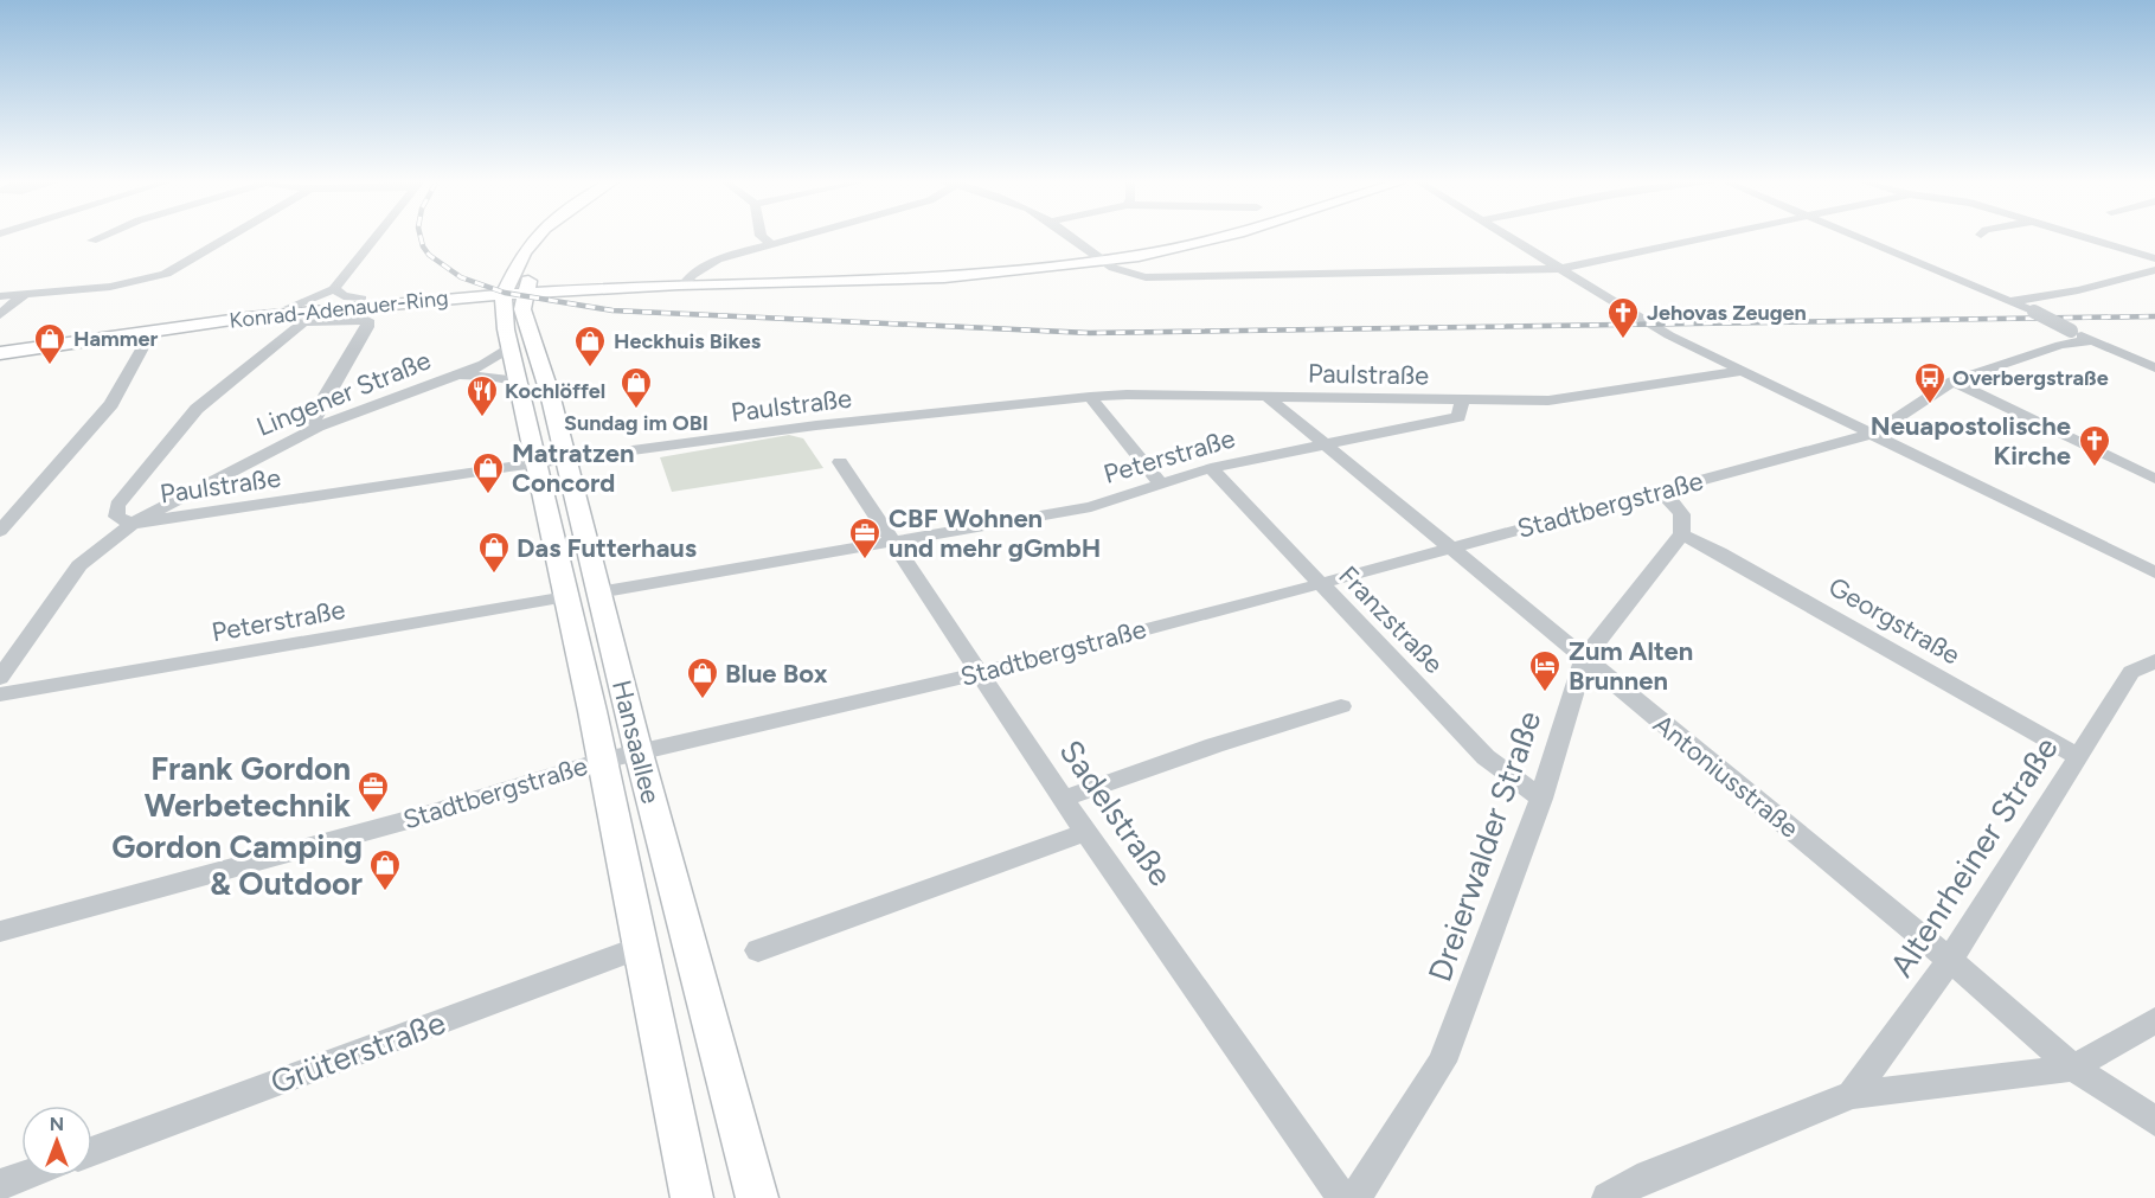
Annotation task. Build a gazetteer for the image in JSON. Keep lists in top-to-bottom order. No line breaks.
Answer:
{"streets":{"main road":["Konrad-Adenauer-Ring","Hansaallee"],"street":["Paulstraße","Lingener Straße","Peterstraße","Stadtbergstraße","Franzstraße","Georgstraße","Antoniusstraße","Sadelstraße","Dreierwalder Straße","Altenrheiner Straße","Grüterstraße"]},"crossings":[["Konrad-Adenauer-Ring","Hansaallee"],["Paulstraße","Lingener Straße"],["Paulstraße","Peterstraße"],["Paulstraße","Hansaallee"],["Paulstraße","Antoniusstraße"],["Lingener Straße","Hansaallee"],["Peterstraße","Franzstraße"],["Peterstraße","Hansaallee"],["Peterstraße","Antoniusstraße"],["Peterstraße","Sadelstraße"],["Stadtbergstraße","Franzstraße"],["Stadtbergstraße","Hansaallee"],["Stadtbergstraße","Antoniusstraße"],["Stadtbergstraße","Sadelstraße"],["Franzstraße","Dreierwalder Straße"],["Georgstraße","Dreierwalder Straße"],["Georgstraße","Altenrheiner Straße"],["Hansaallee","Grüterstraße"],["Antoniusstraße","Dreierwalder Straße"],["Antoniusstraße","Altenrheiner Straße"]],"places":{"church":["Jehovas Zeugen","Neuapostolische Kirche"],"shop":["Hammer","Heckhuis Bikes","Sundag im OBI","Matratzen Concord","Das Futterhaus","Blue Box","Gordon Camping & Outdoor"],"bus stop":["Overbergstraße"],"restaurant":["Kochlöffel"],"office":["CBF Wohnen und mehr gGmbH","Frank Gordon Werbetechnik"],"hotel":["Zum Alten Brunnen"]},"north":"top"}
